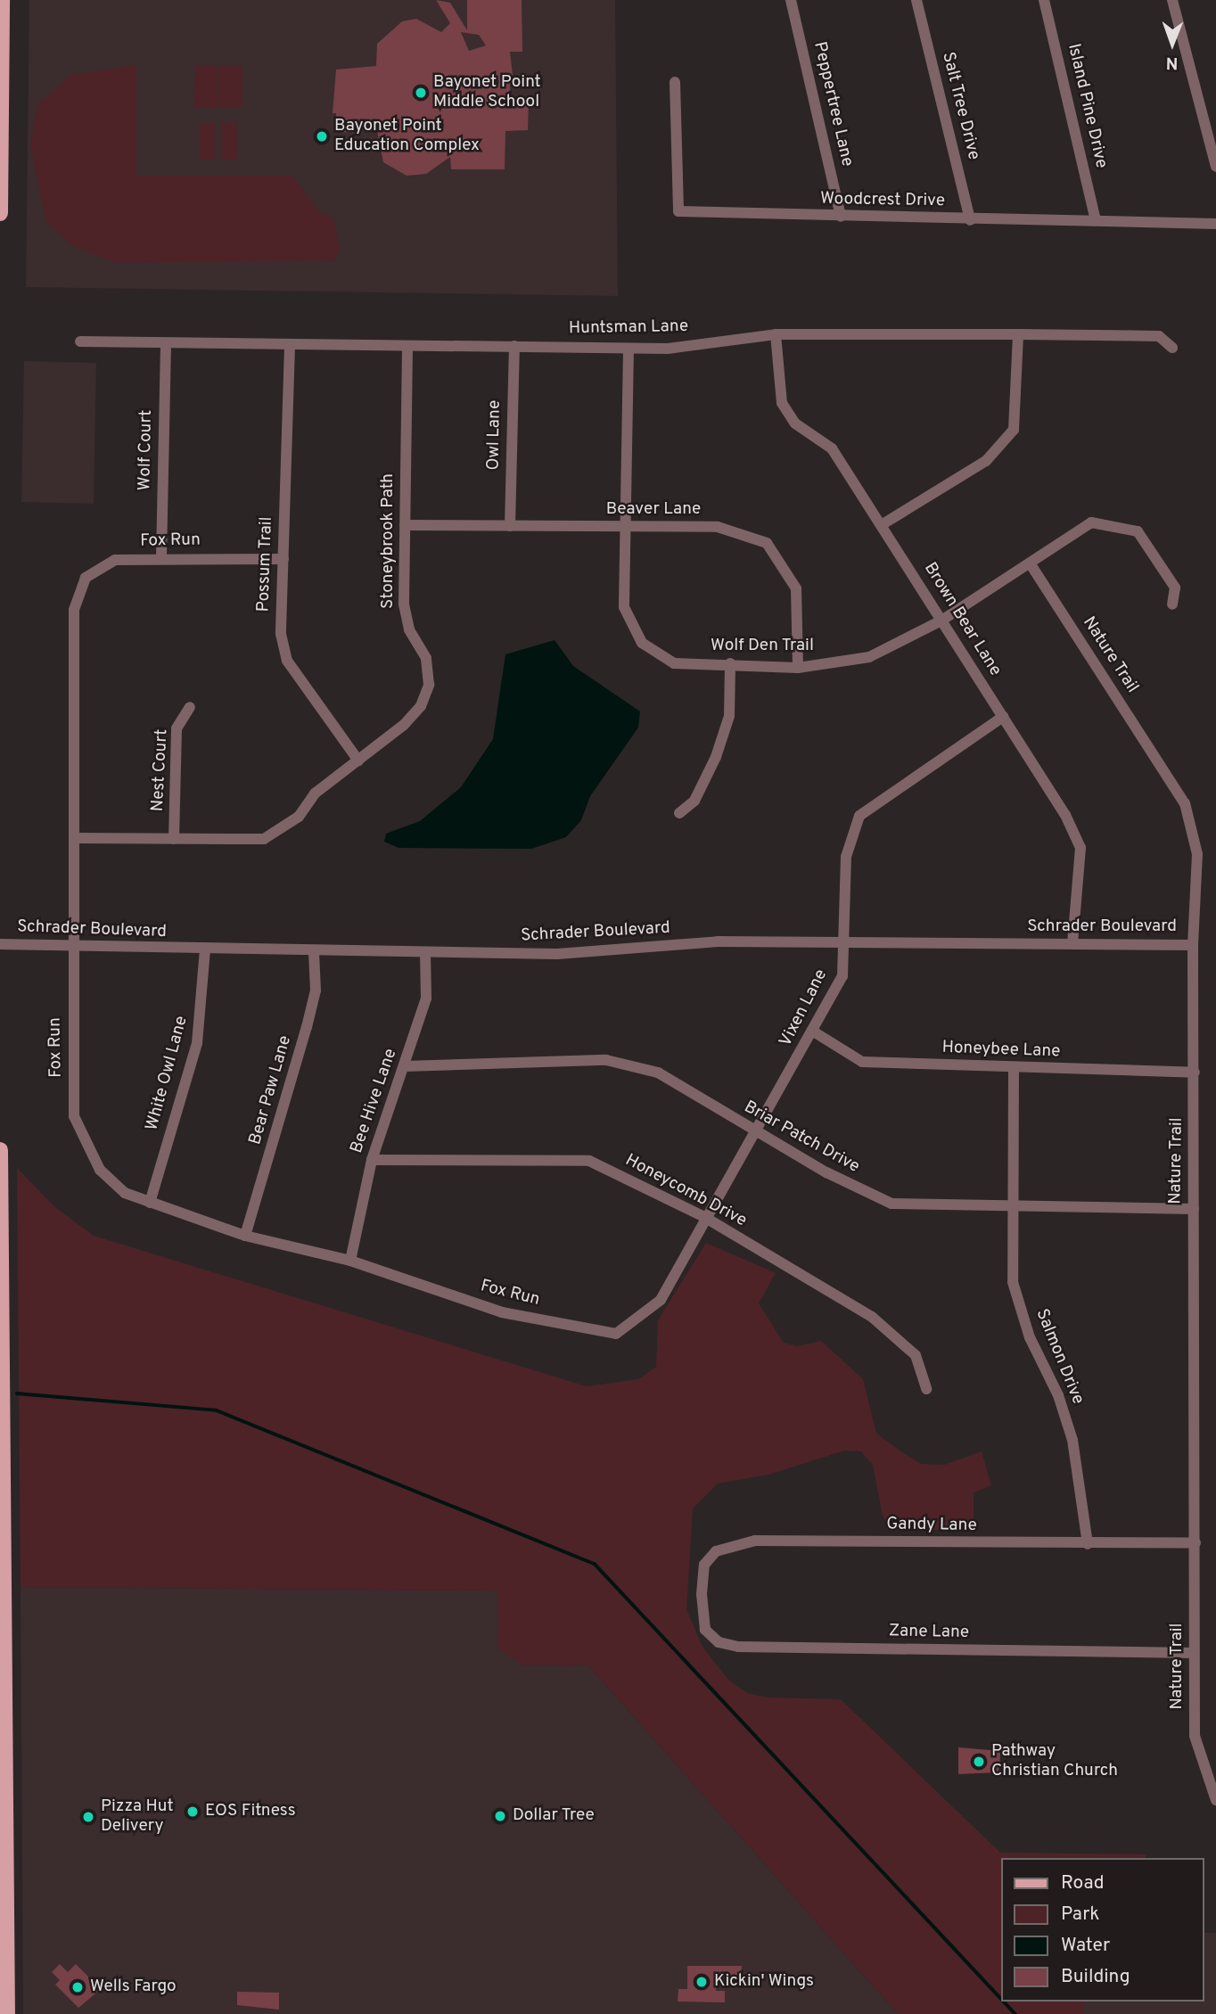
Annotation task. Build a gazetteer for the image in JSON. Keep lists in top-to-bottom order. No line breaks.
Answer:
{"streets":{"street":["Peppertree Lane","Salt Tree Drive","Island Pine Drive","Woodcrest Drive","Huntsman Lane","Owl Lane","Wolf Court","Beaver Lane","Fox Run","Stoneybrook Path","Possum Trail","Brown Bear Lane","Wolf Den Trail","Nature Trail","Nest Court","Schrader Boulevard","Vixen Lane","Honeybee Lane","White Owl Lane","Bear Paw Lane","Bee Hive Lane","Briar Patch Drive","Honeycomb Drive","Salmon Drive","Gandy Lane","Zane Lane"]},"crossings":[["Peppertree Lane","Woodcrest Drive"],["Salt Tree Drive","Woodcrest Drive"],["Island Pine Drive","Woodcrest Drive"],["Huntsman Lane","Owl Lane"],["Huntsman Lane","Wolf Court"],["Huntsman Lane","Stoneybrook Path"],["Huntsman Lane","Possum Trail"],["Huntsman Lane","Brown Bear Lane"],["Huntsman Lane","Wolf Den Trail"],["Owl Lane","Beaver Lane"],["Wolf Court","Fox Run"],["Beaver Lane","Stoneybrook Path"],["Beaver Lane","Wolf Den Trail"],["Fox Run","Stoneybrook Path"],["Fox Run","Possum Trail"],["Fox Run","Schrader Boulevard"],["Fox Run","Vixen Lane"],["Fox Run","White Owl Lane"],["Fox Run","Bear Paw Lane"],["Fox Run","Bee Hive Lane"],["Stoneybrook Path","Possum Trail"],["Stoneybrook Path","Nest Court"],["Brown Bear Lane","Wolf Den Trail"],["Brown Bear Lane","Schrader Boulevard"],["Brown Bear Lane","Vixen Lane"],["Wolf Den Trail","Nature Trail"],["Nature Trail","Schrader Boulevard"],["Nature Trail","Honeybee Lane"],["Nature Trail","Briar Patch Drive"],["Nature Trail","Gandy Lane"],["Nature Trail","Zane Lane"],["Schrader Boulevard","Vixen Lane"],["Schrader Boulevard","White Owl Lane"],["Schrader Boulevard","Bear Paw Lane"],["Schrader Boulevard","Bee Hive Lane"],["Vixen Lane","Honeybee Lane"],["Vixen Lane","Briar Patch Drive"],["Vixen Lane","Honeycomb Drive"],["Honeybee Lane","Salmon Drive"],["Bee Hive Lane","Briar Patch Drive"],["Bee Hive Lane","Honeycomb Drive"],["Briar Patch Drive","Salmon Drive"],["Salmon Drive","Gandy Lane"],["Gandy Lane","Zane Lane"]],"places":["Bayonet Point Middle School","Bayonet Point Education Complex","Pathway Christian Church","EOS Fitness","Dollar Tree","Pizza Hut Delivery","Kickin' Wings","Wells Fargo"],"legend":["Road","Park","Water","Building"],"north":"bottom"}
